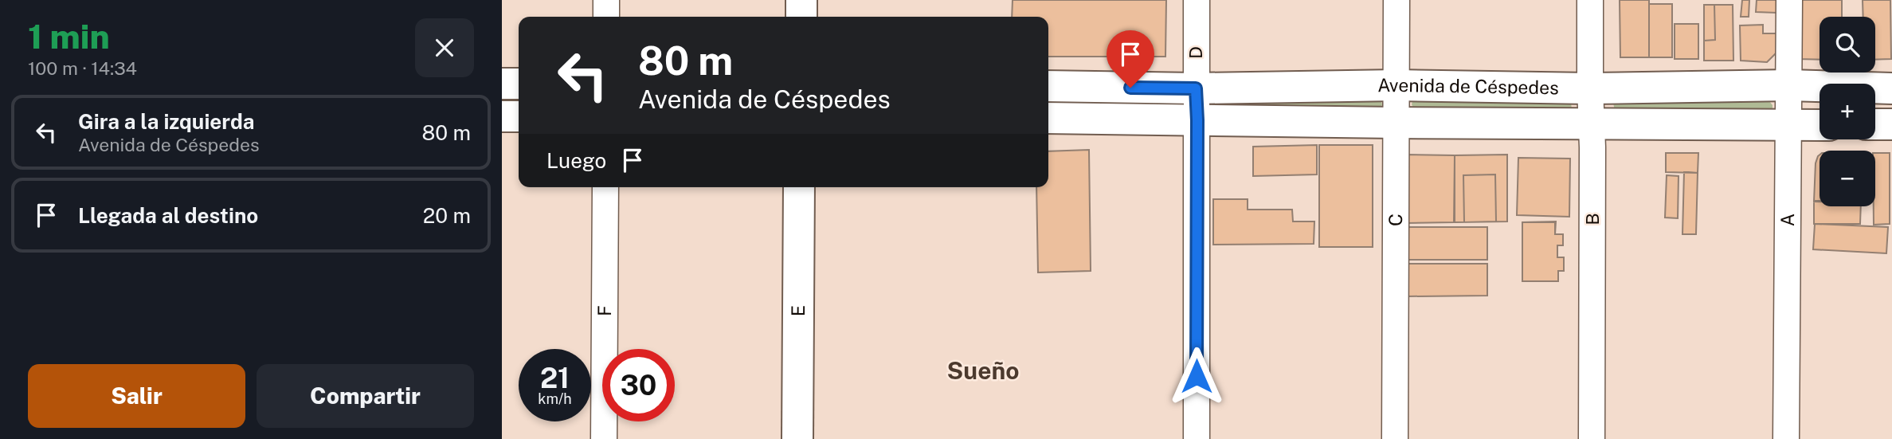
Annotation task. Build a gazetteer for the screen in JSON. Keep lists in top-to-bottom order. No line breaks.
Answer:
{"streets":{"main road":["Avenida de Céspedes","E"],"street":["D","B","A","C","F"]},"crossings":[["D","Avenida de Céspedes"],["Avenida de Céspedes","B"],["Avenida de Céspedes","A"],["Avenida de Céspedes","C"]],"districts":["Sueño"],"page":{"heading":["1 min","100 m · 14:34"],"map_buttons":["+","−"],"turn":["80 m","Avenida de Céspedes"],"list":[{"name":"Gira a la izquierda","note":"Avenida de Céspedes","value":"80 m"},{"name":"Llegada al destino","value":"20 m"}],"then":"Luego","speed":"21 km/h","limit":"30","buttons":["Salir","Compartir"]}}
